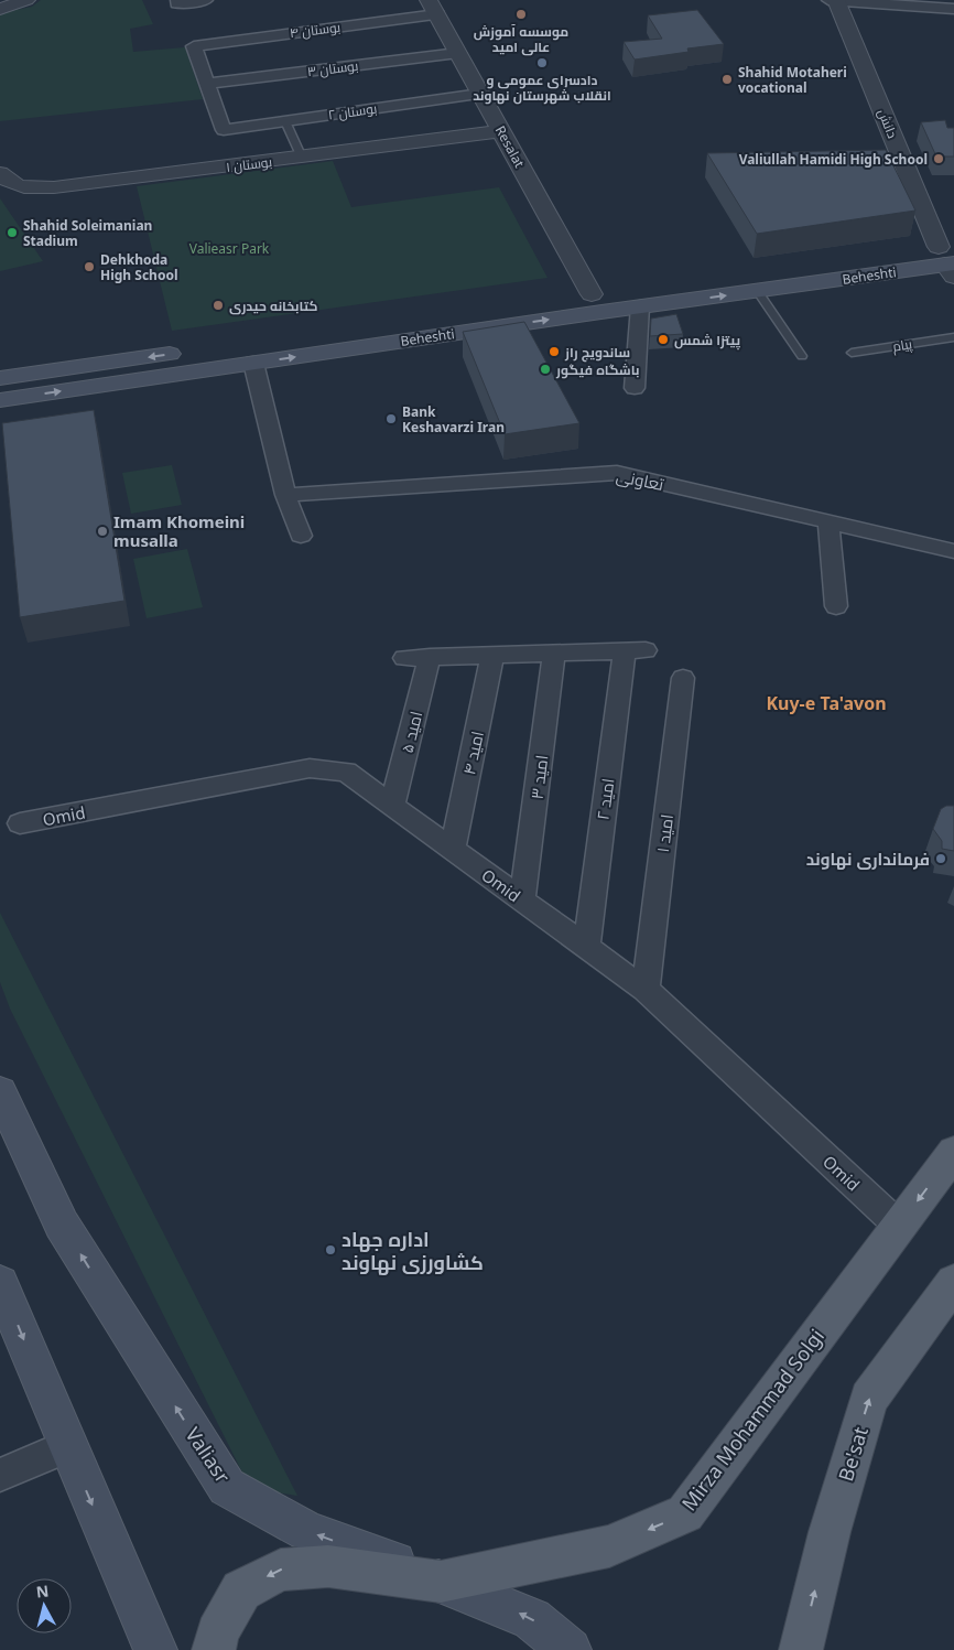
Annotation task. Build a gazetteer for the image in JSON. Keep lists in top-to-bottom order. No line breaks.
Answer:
{"streets":{"main road":["Beheshti","Mirza Mohammad Solgi","Be'sat","Valiasr"],"street":["بوستان ۴","بوستان ۳","بوستان ۲","دانش","Resalat","بوستان ۱","تعاونی","امید ۵","امید ۴","امید ۳","امید ۲","Omid","امید ۱"],"lane":["پیام"]},"crossings":[["بوستان ۴","بوستان ۳"],["بوستان ۴","بوستان ۲"],["بوستان ۴","Resalat"],["بوستان ۳","بوستان ۲"],["بوستان ۳","Resalat"],["بوستان ۲","Resalat"],["دانش","Beheshti"],["Resalat","بوستان ۱"],["Resalat","Beheshti"],["امید ۵","Omid"],["امید ۴","Omid"],["امید ۳","امید ۲"],["امید ۳","Omid"],["امید ۲","Omid"],["Omid","امید ۱"],["Omid","Mirza Mohammad Solgi"],["Mirza Mohammad Solgi","Valiasr"]],"one_way":["Mirza Mohammad Solgi","Be'sat"],"districts":["Kuy-e Ta'avon"],"parks":["Valieasr Park"],"places":["موسسه آموزش عالی امید","دادسرای عمومی و انقلاب شهرستان نهاوند","Shahid Motaheri vocational","Valiullah Hamidi High School","Shahid Soleimanian Stadium","Dehkhoda High School","کتابخانه حیدری","پیتزا شمس","ساندویج راز","باشگاه فیگور","Bank Keshavarzi Iran","Imam Khomeini musalla","فرمانداری نهاوند","اداره جهاد کشاورزی نهاوند"],"north":"top"}
